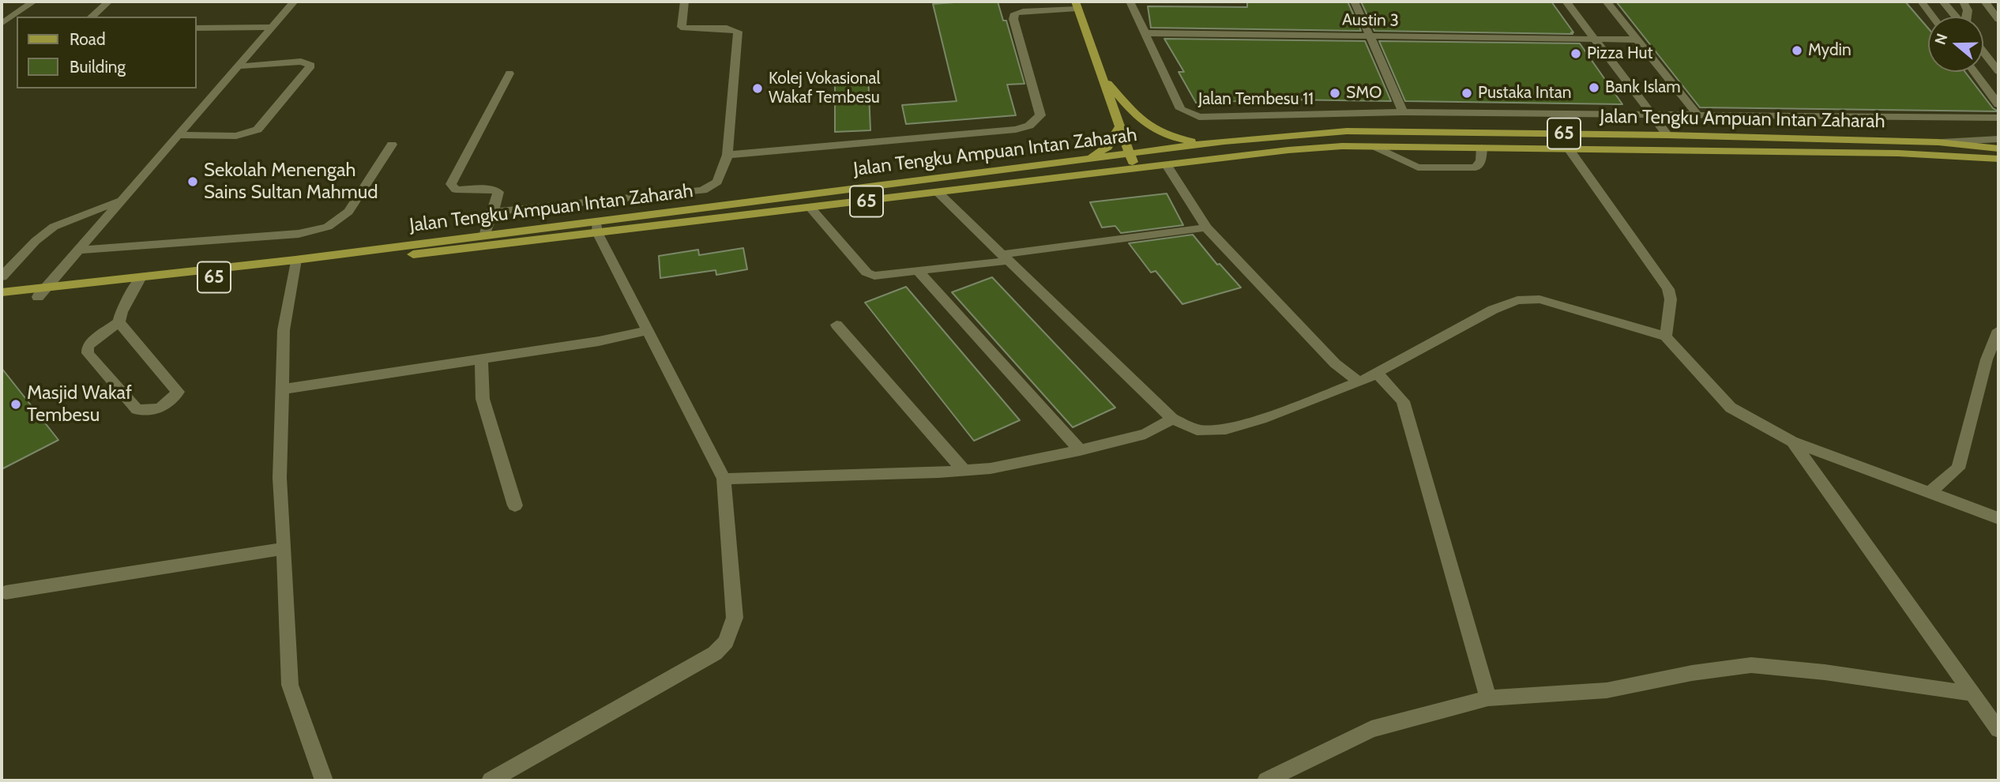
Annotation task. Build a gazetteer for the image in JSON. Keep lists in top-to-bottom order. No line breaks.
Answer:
{"streets":{"main road":["Jalan Tengku Ampuan Intan Zaharah","65"],"street":["Austin 3","Jalan Tembesu 11"]},"crossings":[["Austin 3","Jalan Tembesu 11"]],"places":["Mydin","Pizza Hut","Bank Islam","Kolej Vokasional Wakaf Tembesu","SMO","Pustaka Intan","Sekolah Menengah Sains Sultan Mahmud","Masjid Wakaf Tembesu"],"legend":["Road","Building"],"north":"left"}
